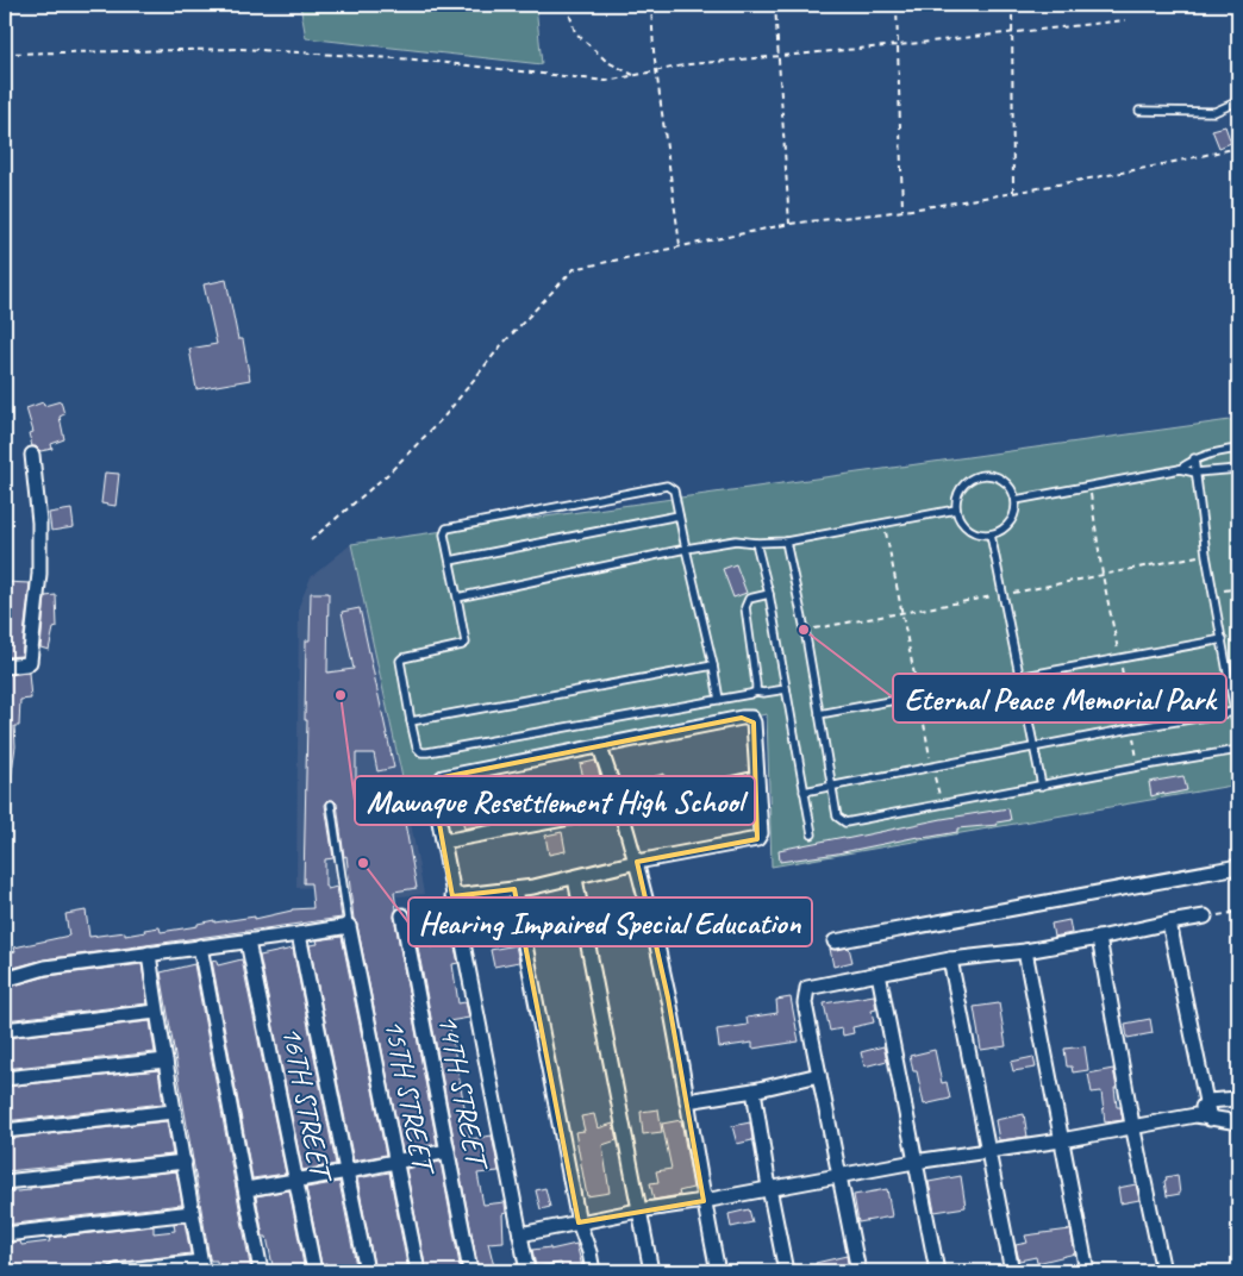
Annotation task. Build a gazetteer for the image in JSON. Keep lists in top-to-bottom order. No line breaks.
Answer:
{"streets":{"street":["14TH STREET","15TH STREET","16TH STREET"]},"places":["Eternal Peace Memorial Park","Mawaque Resettlement High School","Hearing Impaired Special Education"]}
